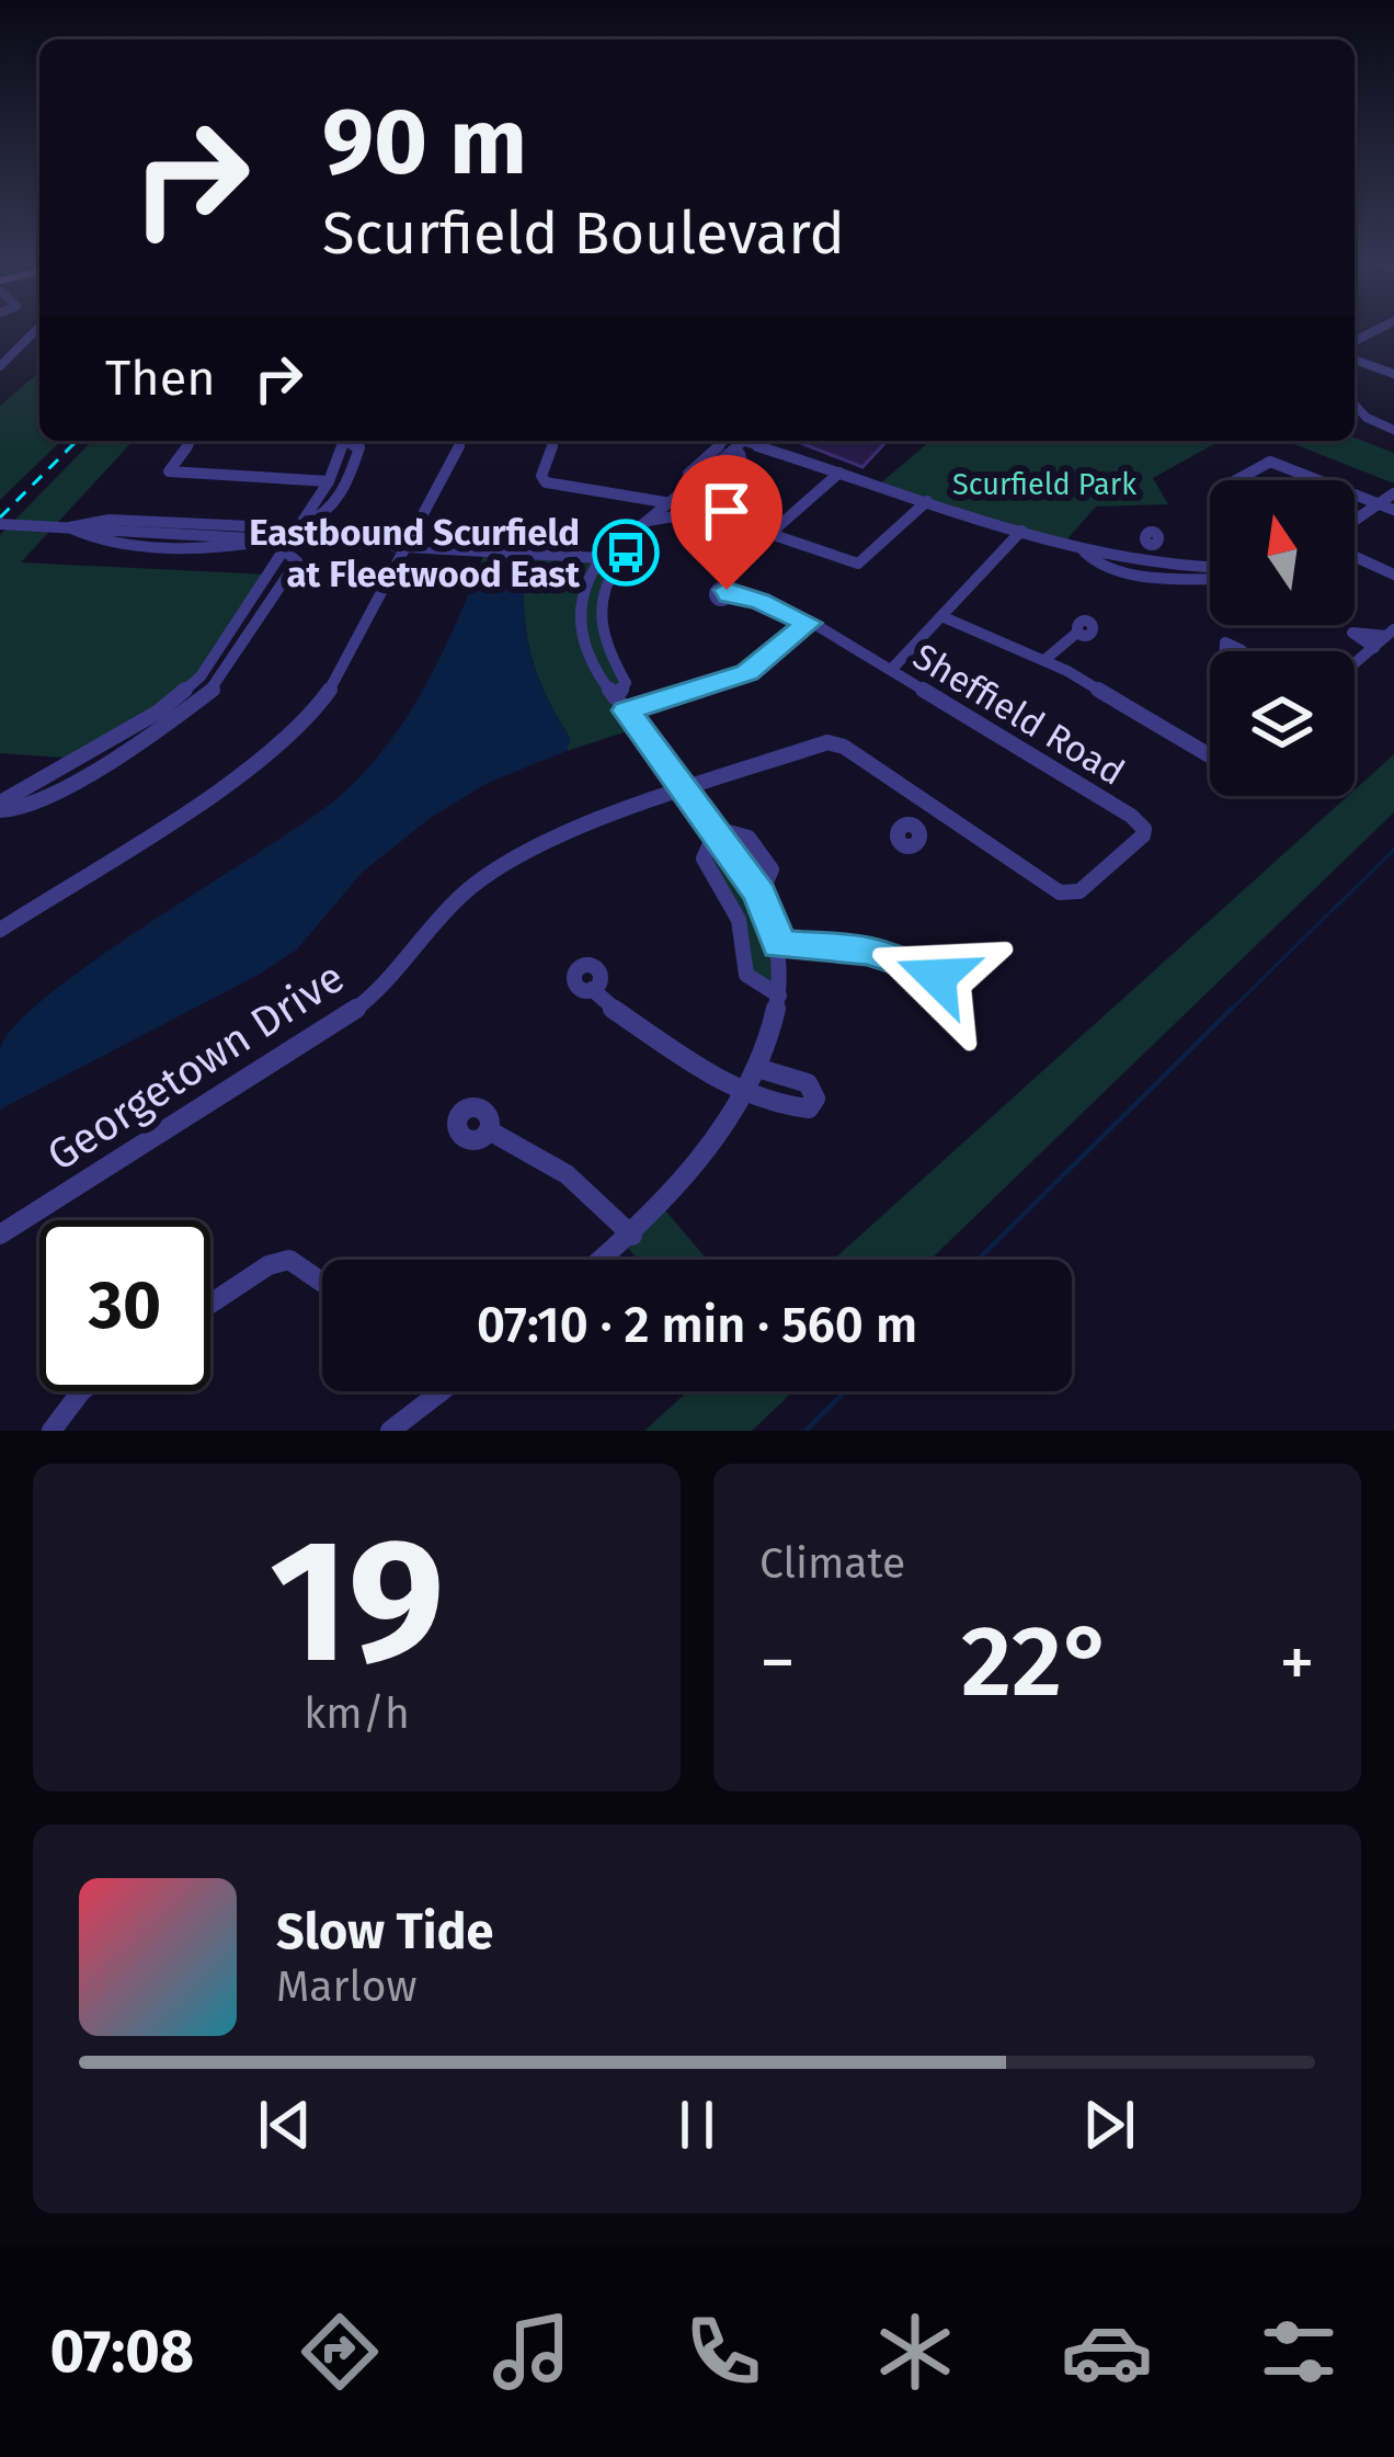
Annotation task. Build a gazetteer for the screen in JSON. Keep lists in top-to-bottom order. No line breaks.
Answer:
{"streets":{"street":["Sheffield Road","Georgetown Drive"]},"crossings":[["Sheffield Road","Georgetown Drive"]],"parks":["Scurfield Park"],"places":{"bus stop":["Eastbound Scurfield at Fleetwood East"]},"north":"top","page":{"turn":["90 m","Scurfield Boulevard"],"then":"Then","limit":"30","trip":"07:10 · 2 min · 560 m","tile":[["19","km/h"],"Climate"],"heat":["−","22°","+"],"song":["Slow Tide","Marlow"],"tabs":"07:08"}}
